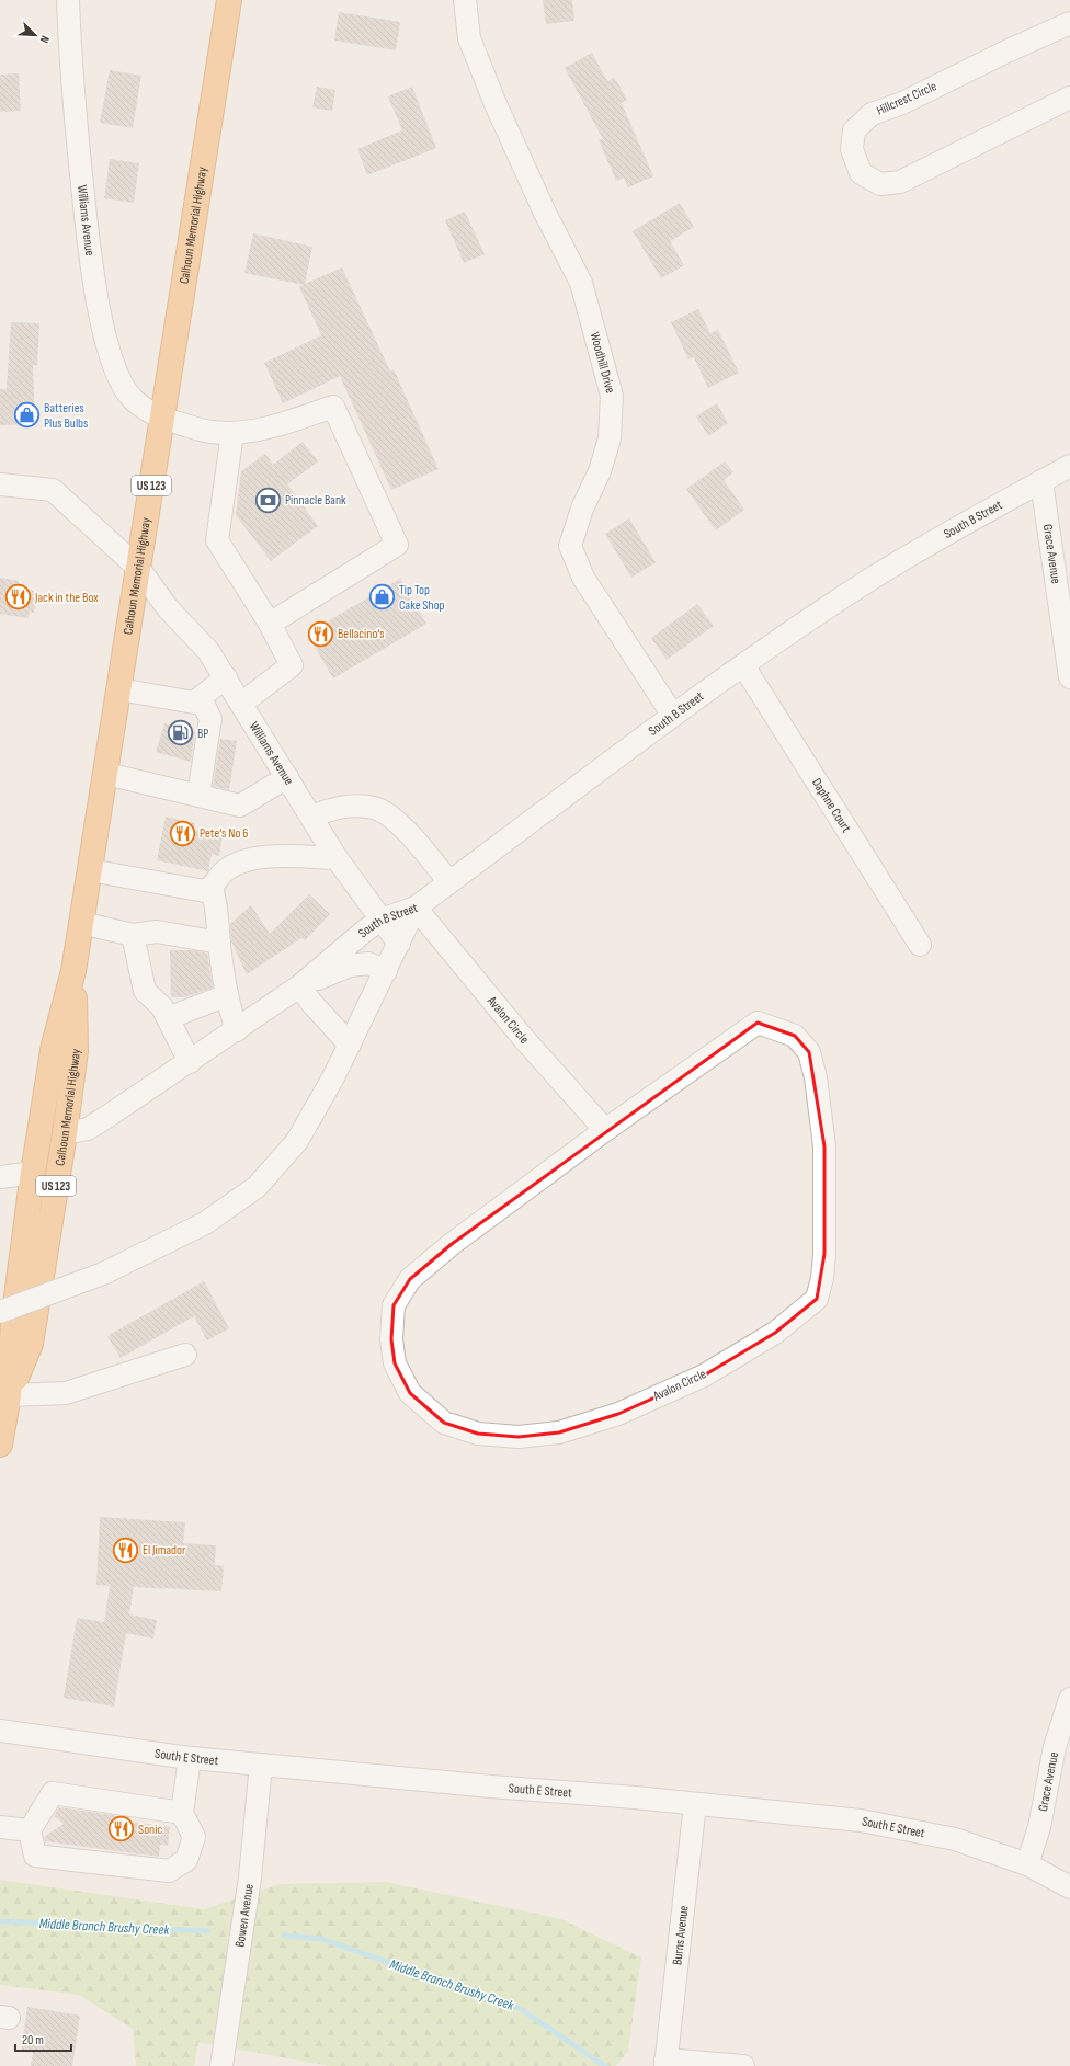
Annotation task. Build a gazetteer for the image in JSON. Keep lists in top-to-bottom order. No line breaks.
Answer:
{"streets":{"highway":["Calhoun Memorial Highway","US 123"],"street":["Hillcrest Circle","Williams Avenue","Woodhill Drive","South B Street","Grace Avenue","Daphne Court","Avalon Circle","South E Street","Bowen Avenue","Burns Avenue"]},"crossings":[["Williams Avenue","Calhoun Memorial Highway"],["Williams Avenue","South B Street"],["Calhoun Memorial Highway","South B Street"],["Woodhill Drive","South B Street"],["South B Street","Grace Avenue"],["South B Street","Daphne Court"],["South B Street","Avalon Circle"],["Grace Avenue","South E Street"],["South E Street","Bowen Avenue"],["South E Street","Burns Avenue"]],"water":["Middle Branch Brushy Creek"],"places":{"shop":["Batteries Plus Bulbs","Tip Top Cake Shop"],"bank":["Pinnacle Bank"],"restaurant":["Jack in the Box","Bellacino's","Pete's No 6","El Jimador","Sonic"],"fuel station":["BP"]},"scale_bar":"20 m","north":"bottom right"}
